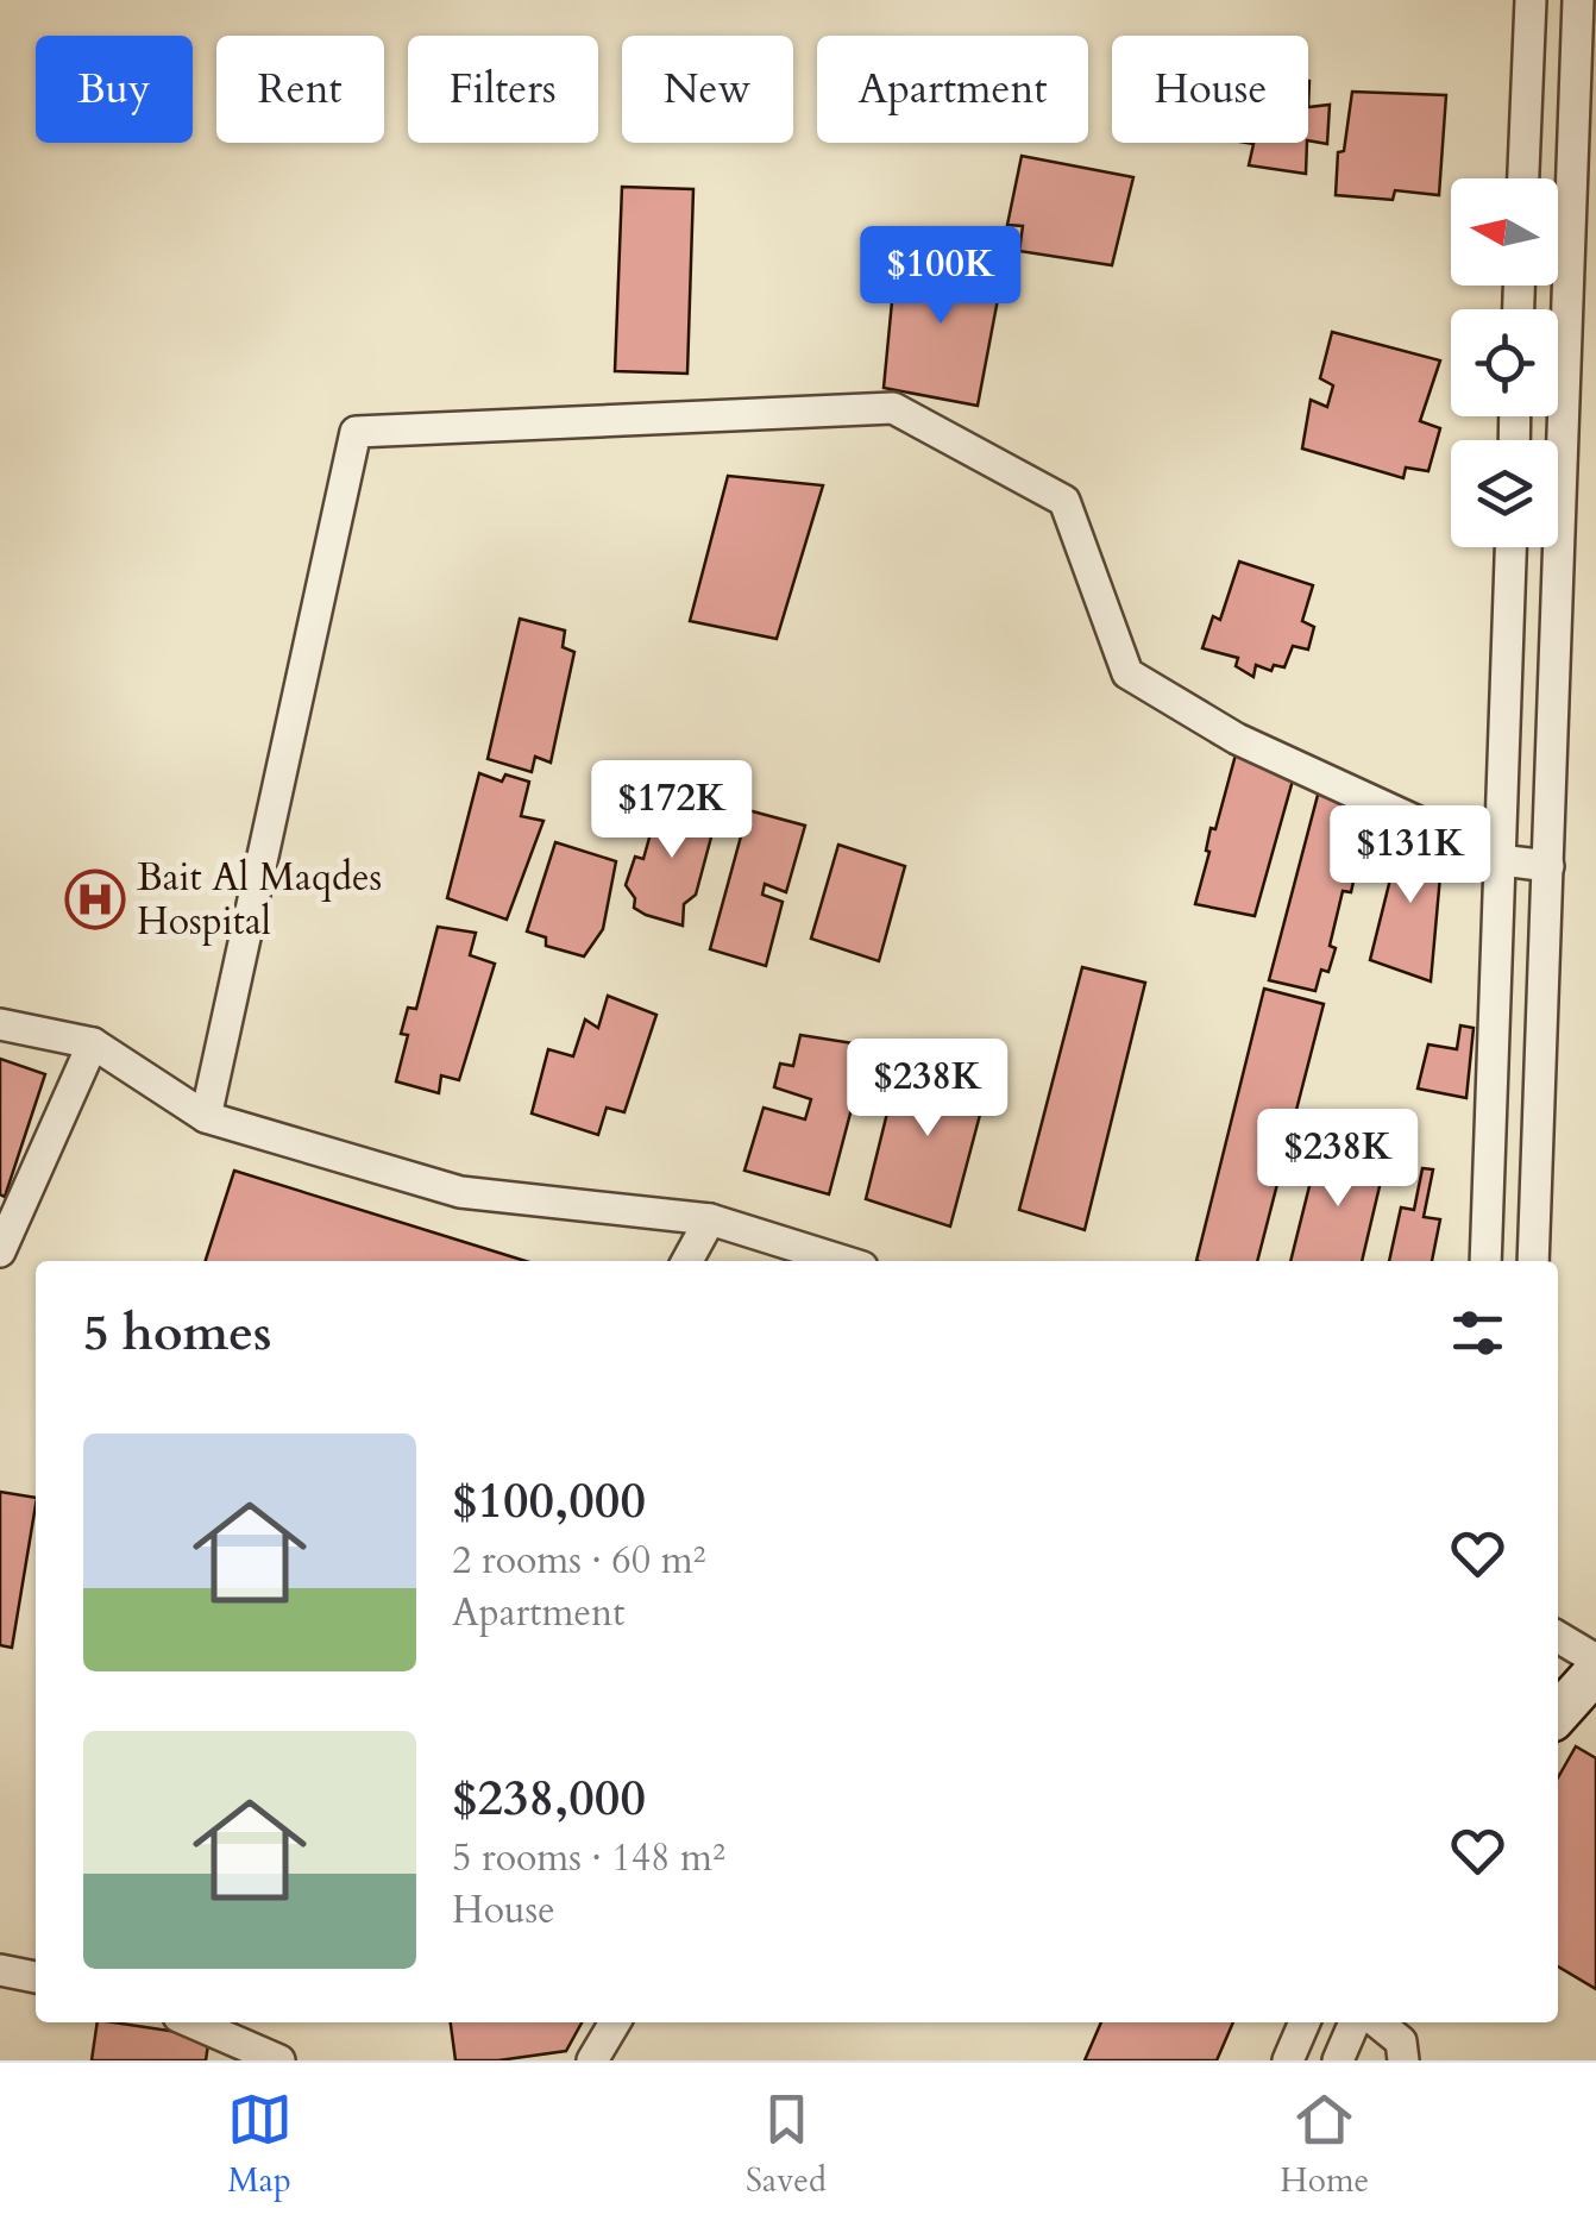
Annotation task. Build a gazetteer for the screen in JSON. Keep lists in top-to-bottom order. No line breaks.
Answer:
{"places":{"hospital":["Bait Al Maqdes Hospital"]},"north":"left","page":{"chip":["Buy","Rent","Filters","New","Apartment","House"],"price":["$100K","$172K","$131K","$238K","$238K"],"heading":"5 homes","list":[{"name":"$100,000","note":"2 rooms · 60 m² · Apartment"},{"name":"$238,000","note":"5 rooms · 148 m² · House"}],"tabs":["Map","Saved","Home"]}}
